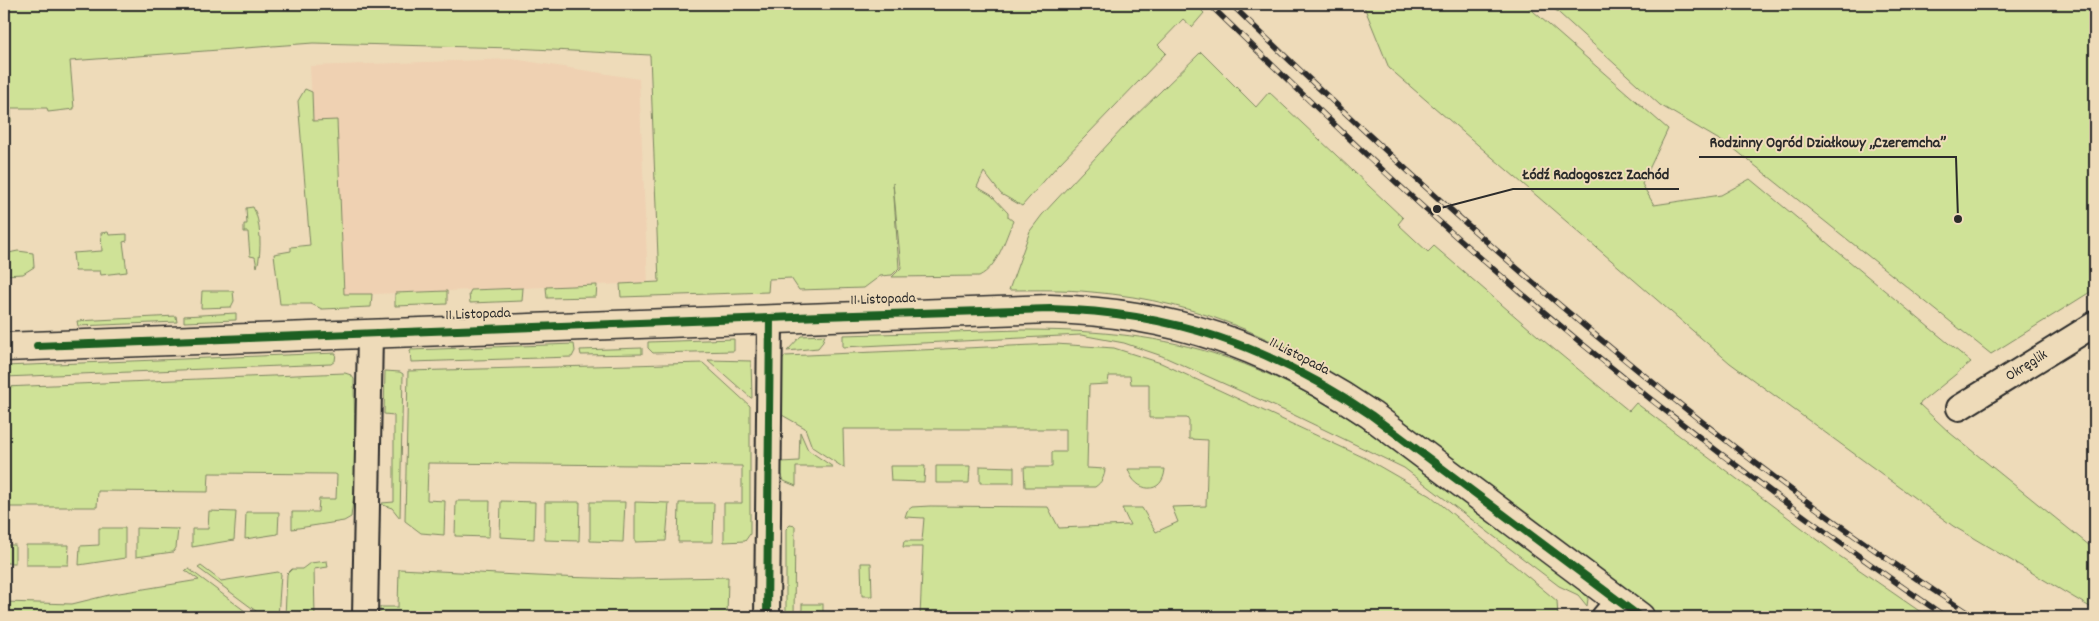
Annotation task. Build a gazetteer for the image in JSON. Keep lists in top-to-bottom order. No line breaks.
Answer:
{"streets":{"street":["11 Listopada","Okręglik"]},"places":["Łódź Radogoszcz Zachód","Rodzinny Ogród Działkowy „Czeremcha”"]}
